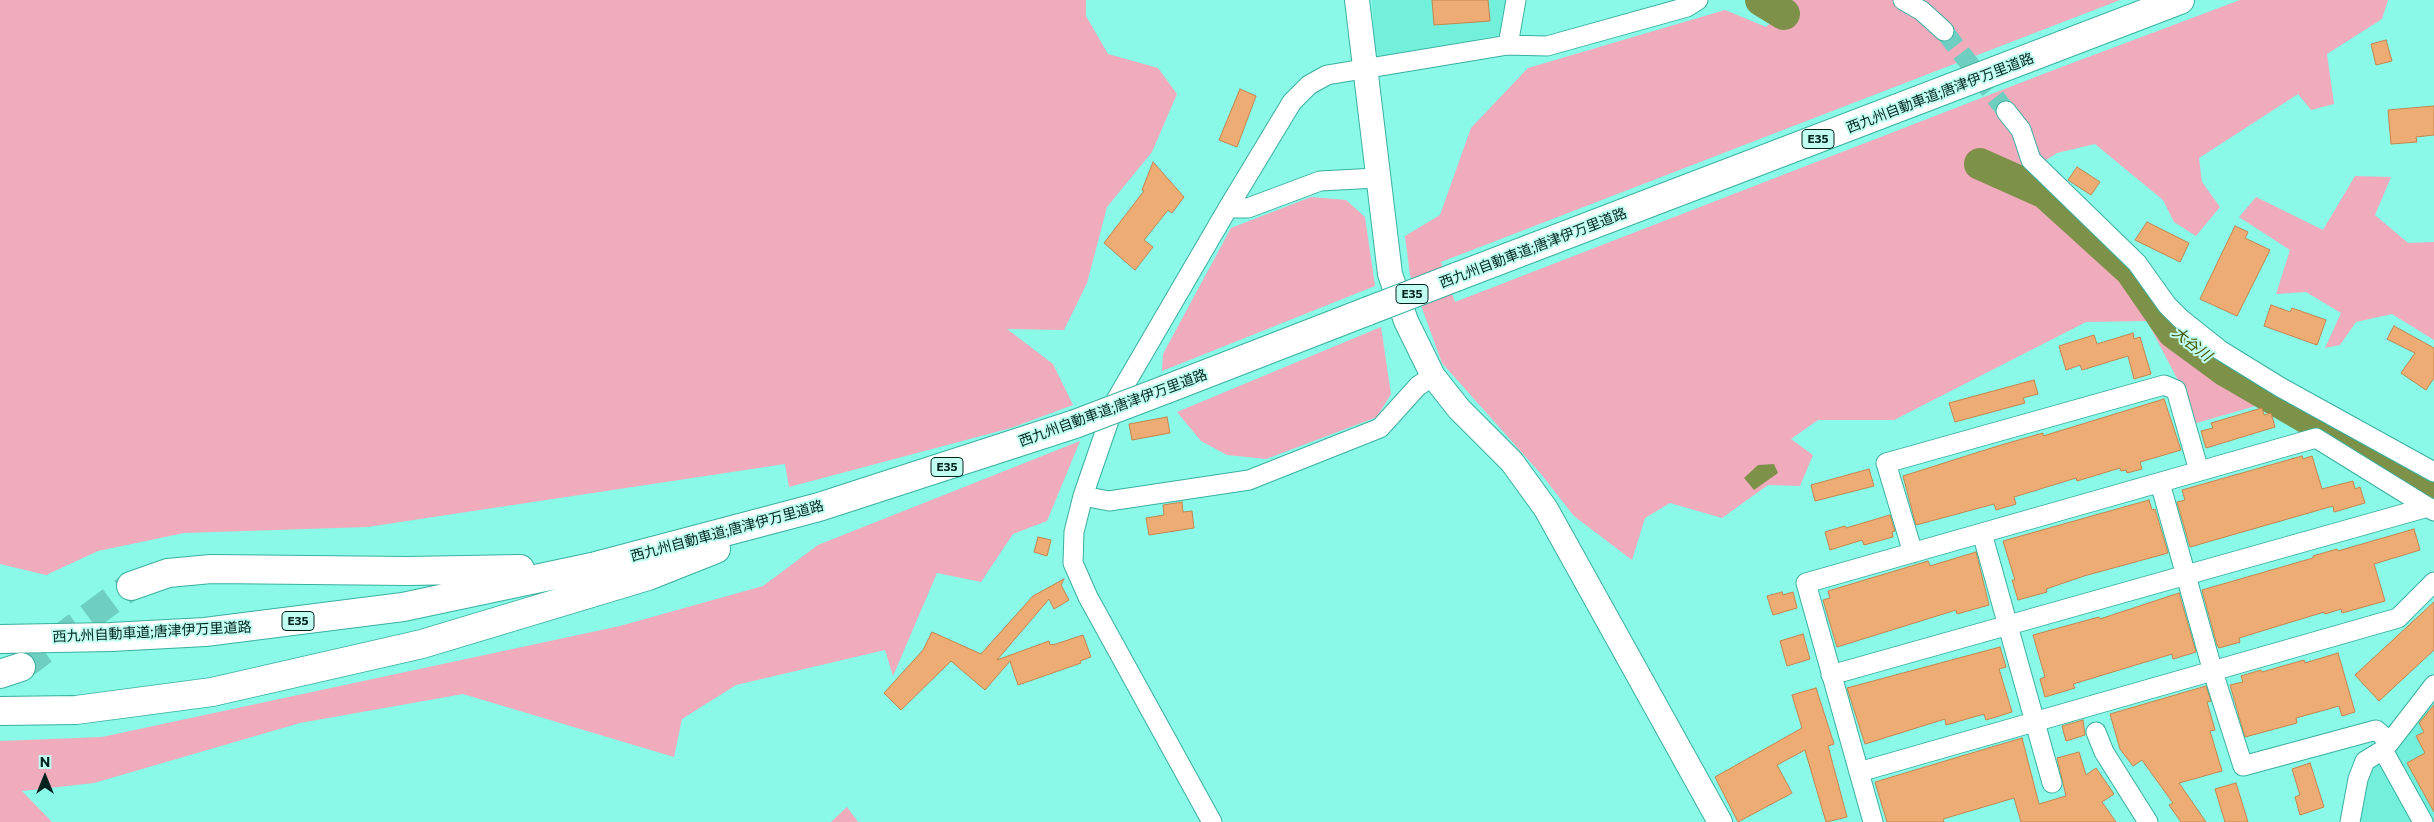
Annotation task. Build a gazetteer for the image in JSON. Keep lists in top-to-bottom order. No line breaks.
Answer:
{"streets":{"highway":["西九州自動車道;唐津伊万里道路","E35"]},"water":["大谷川"],"north":"top"}
